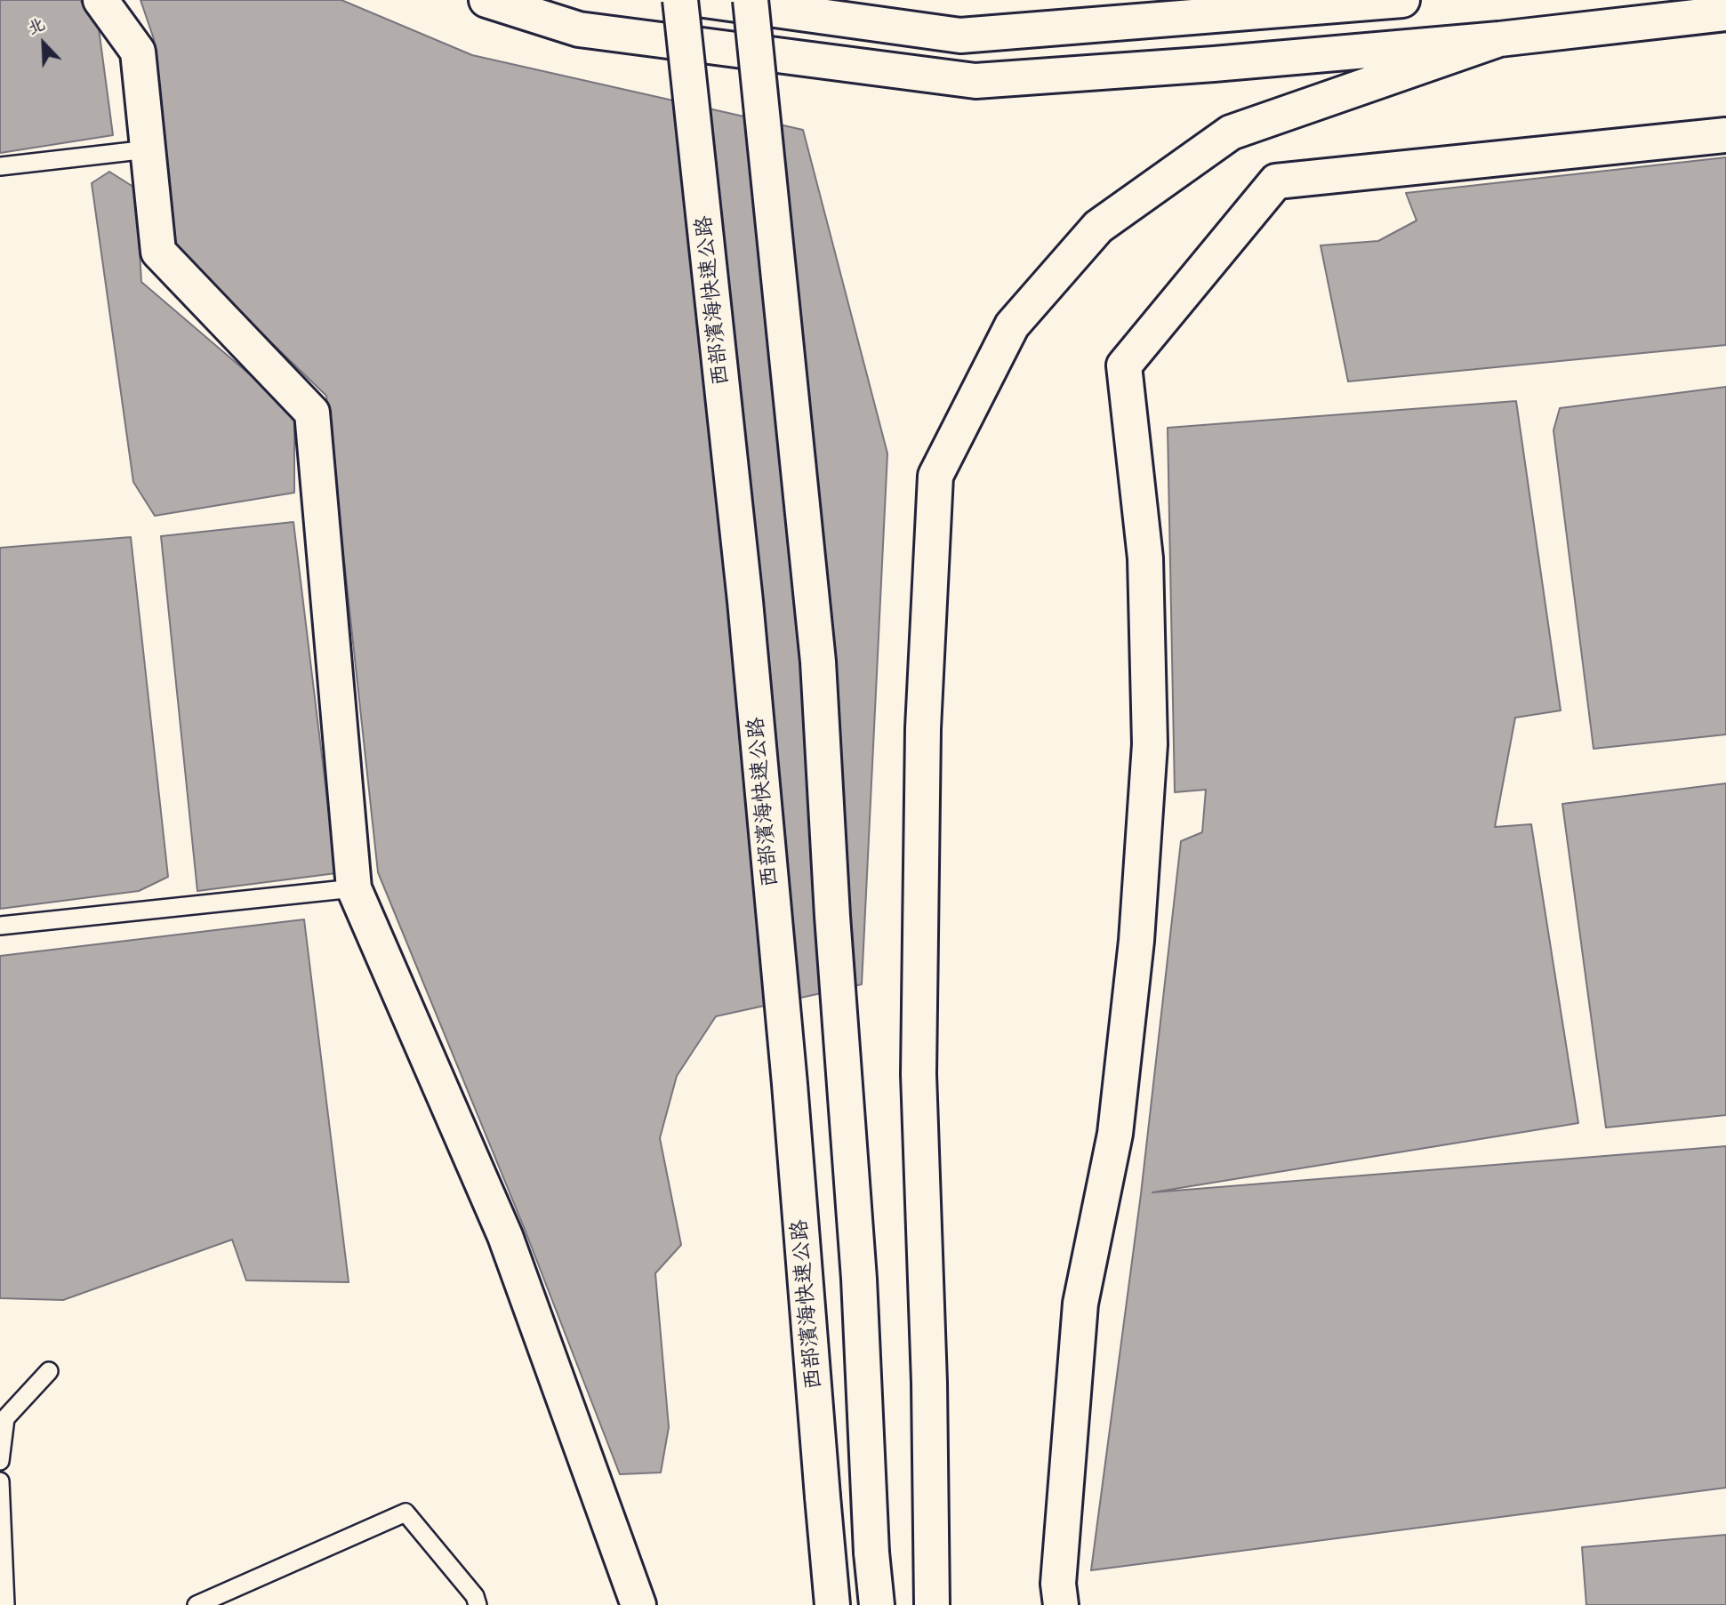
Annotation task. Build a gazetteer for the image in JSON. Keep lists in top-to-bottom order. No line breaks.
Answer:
{"streets":{"main road":["西部濱海快速公路"]},"north":"top left"}
